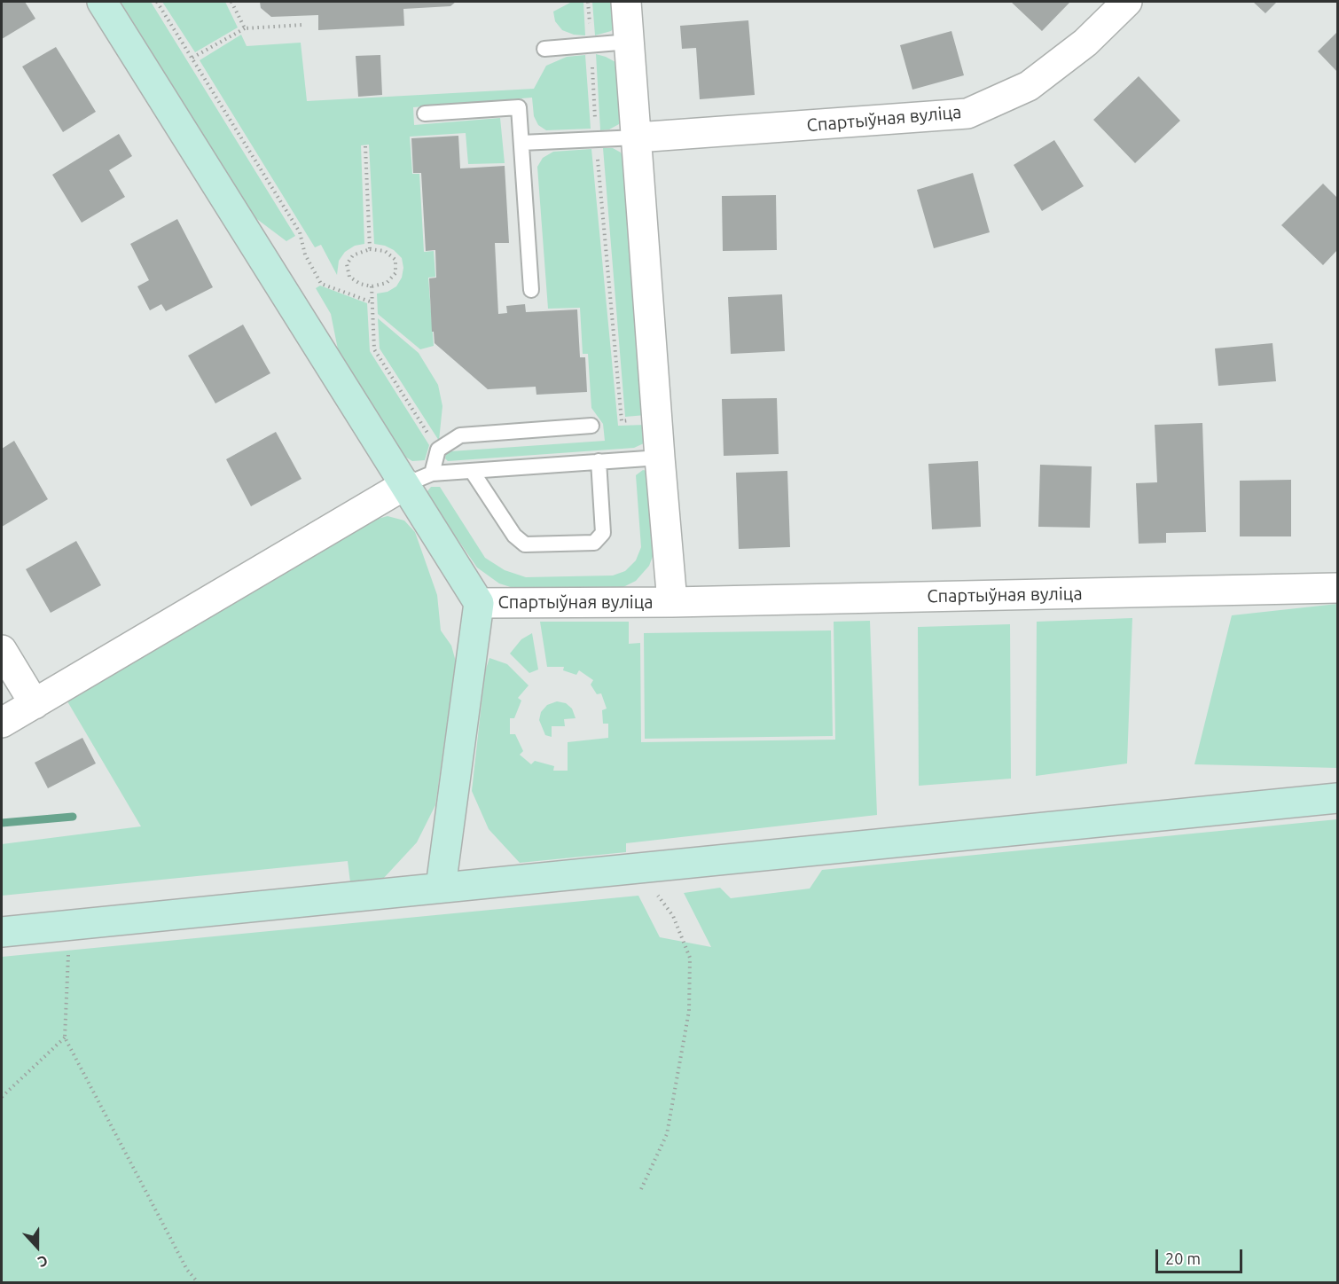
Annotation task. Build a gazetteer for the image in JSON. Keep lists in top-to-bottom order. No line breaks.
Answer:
{"streets":{"street":["Спартыўная вуліца"]},"scale_bar":"20 m","north":"bottom"}
